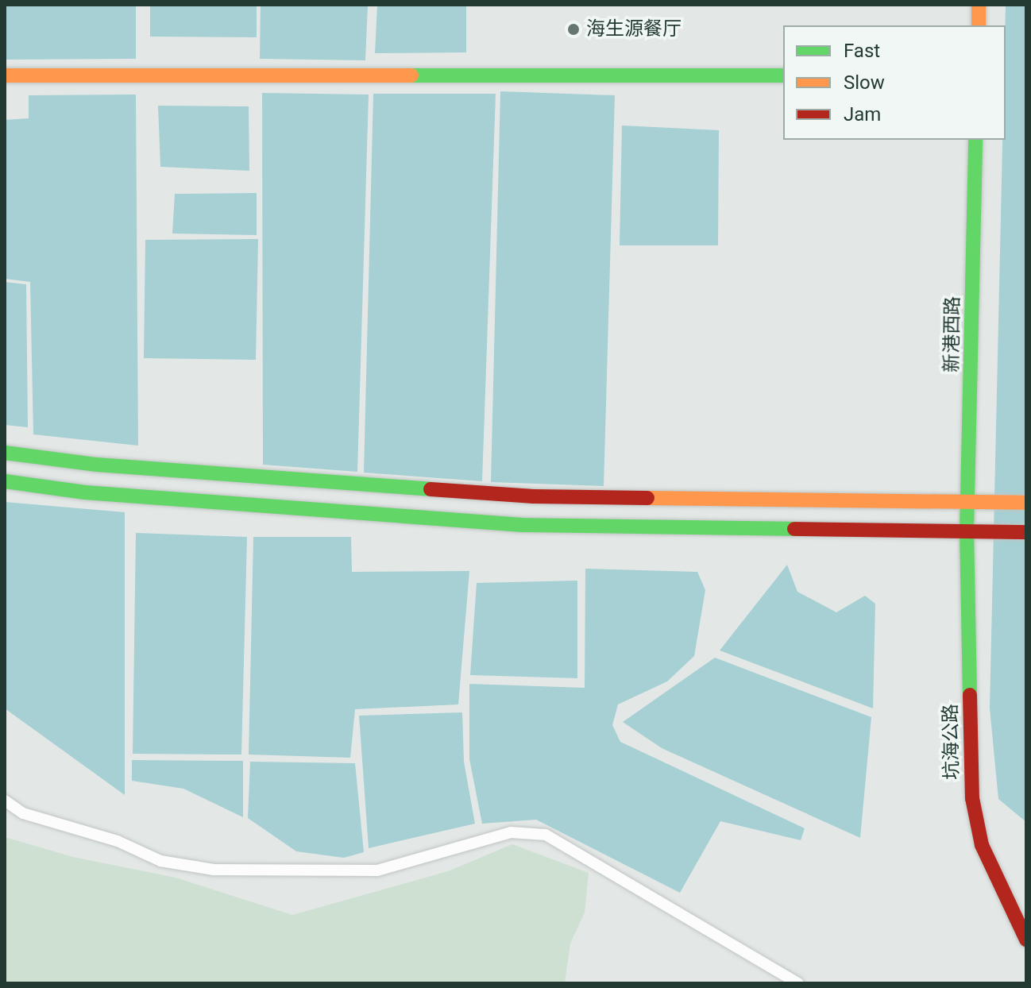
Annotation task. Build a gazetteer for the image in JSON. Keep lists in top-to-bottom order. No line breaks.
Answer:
{"streets":{"main road":["新港西路","坑海公路"]},"crossings":[["新港西路","坑海公路"]],"places":["海生源餐厅"],"legend":["Fast","Slow","Jam"]}
